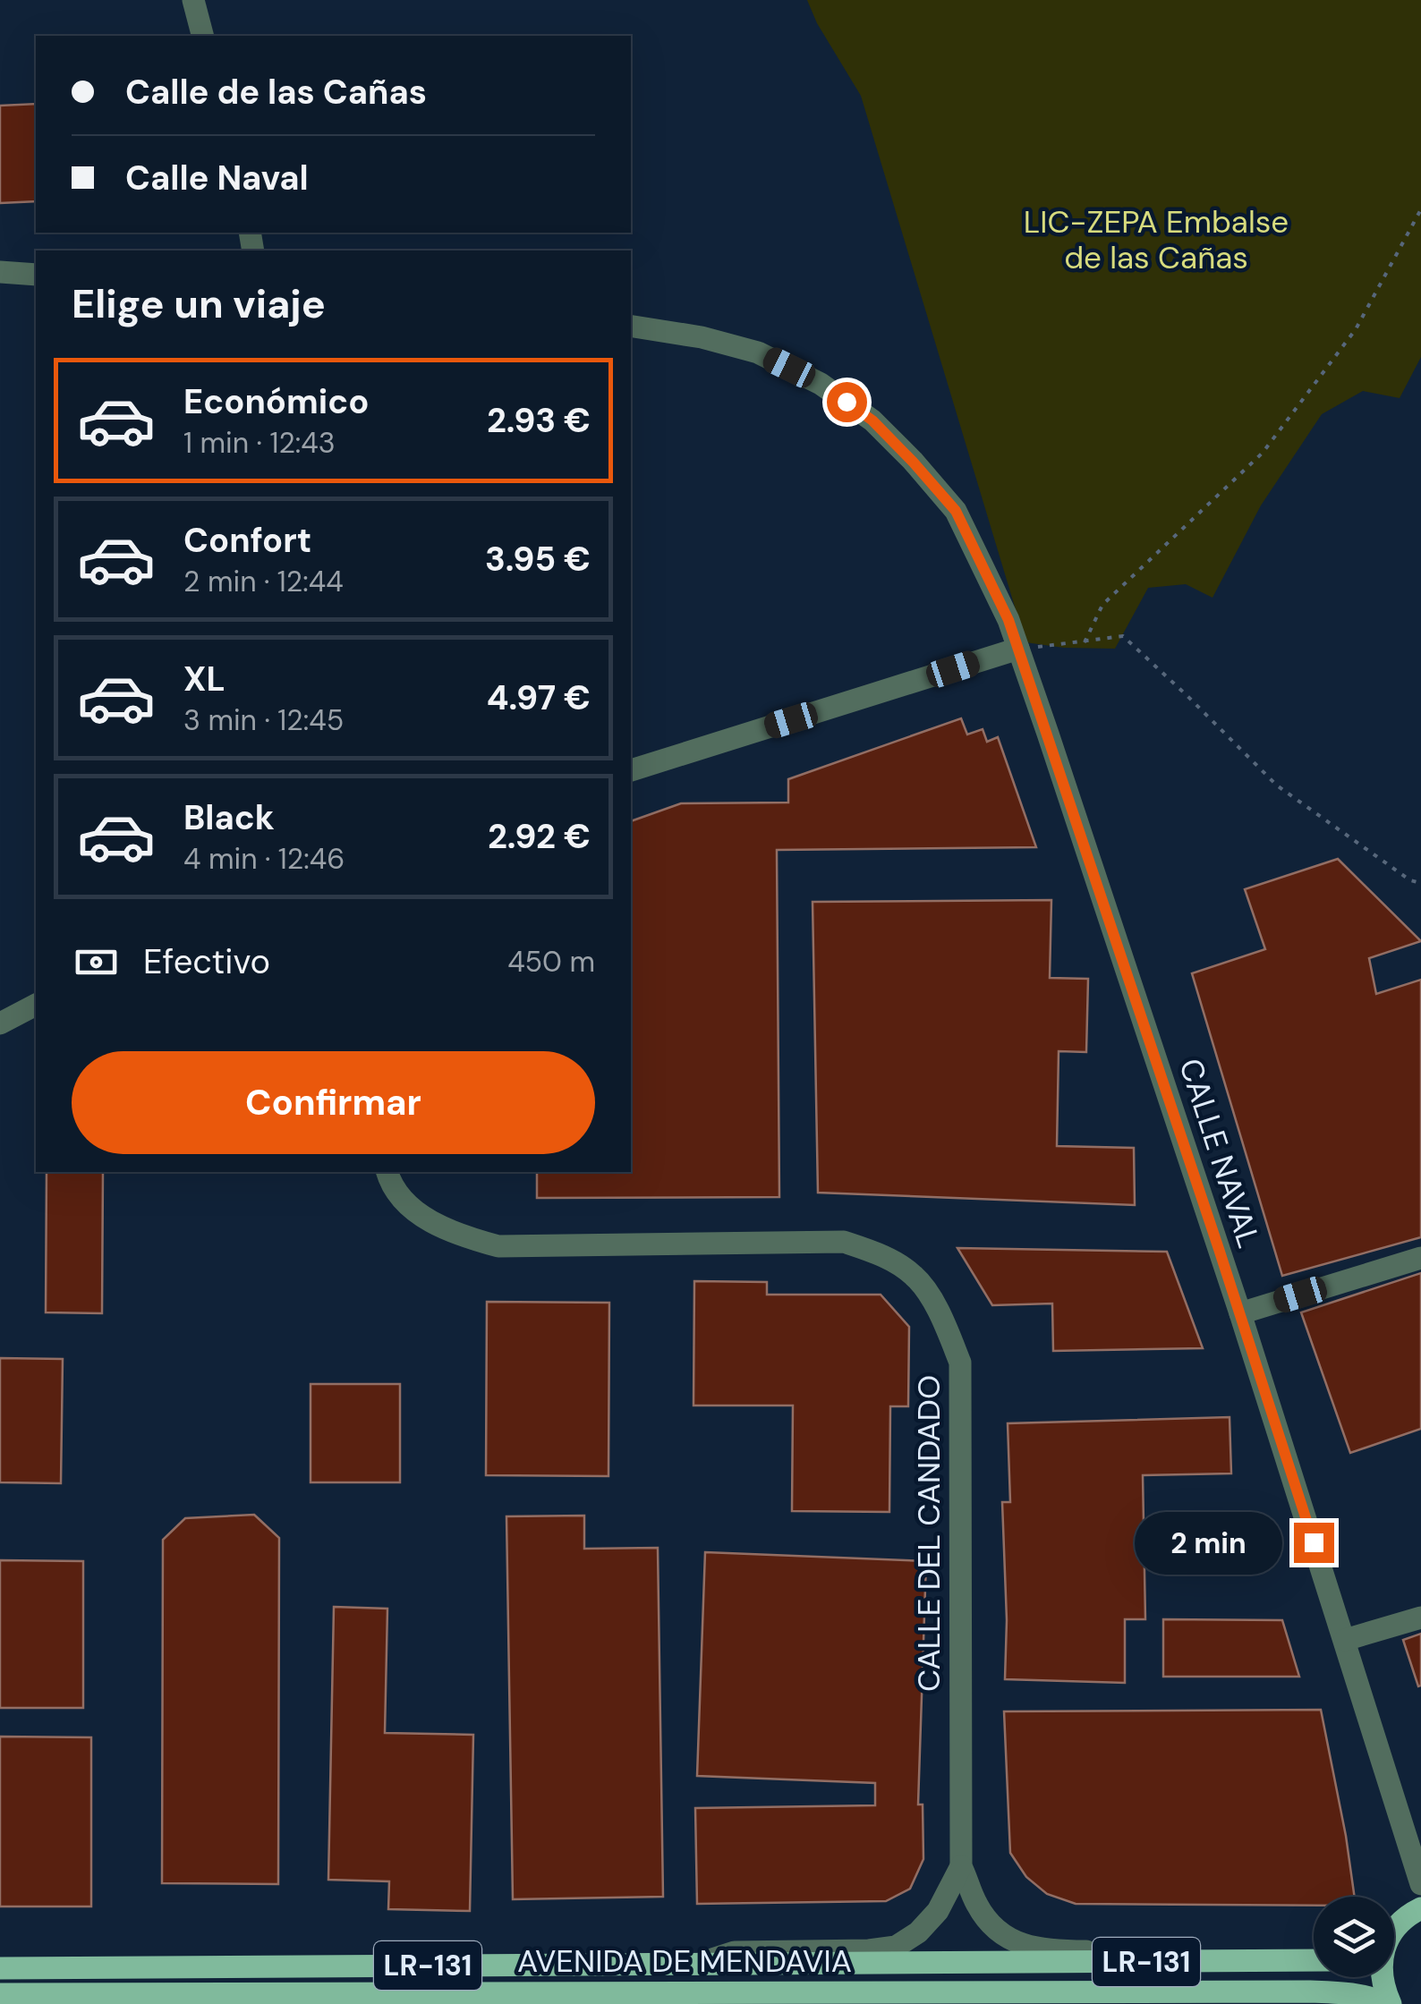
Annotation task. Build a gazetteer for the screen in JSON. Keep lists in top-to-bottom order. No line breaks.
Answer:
{"streets":{"main road":["AVENIDA DE MENDAVIA","LR-131"],"street":["CALLE NAVAL","CALLE DEL CANDADO"]},"crossings":[["CALLE DEL CANDADO","AVENIDA DE MENDAVIA"]],"parks":["LIC-ZEPA Embalse de las Cañas"],"page":{"banner":["Calle de las Cañas","Calle Naval"],"heading":"Elige un viaje","list":[{"name":"Económico","note":"1 min · 12:43","value":"2.93 €"},{"name":"Confort","note":"2 min · 12:44","value":"3.95 €"},{"name":"XL","note":"3 min · 12:45","value":"4.97 €"},{"name":"Black","note":"4 min · 12:46","value":"2.92 €"}],"pay":["Efectivo","450 m"],"buttons":"Confirmar","bubble":"2 min"}}
